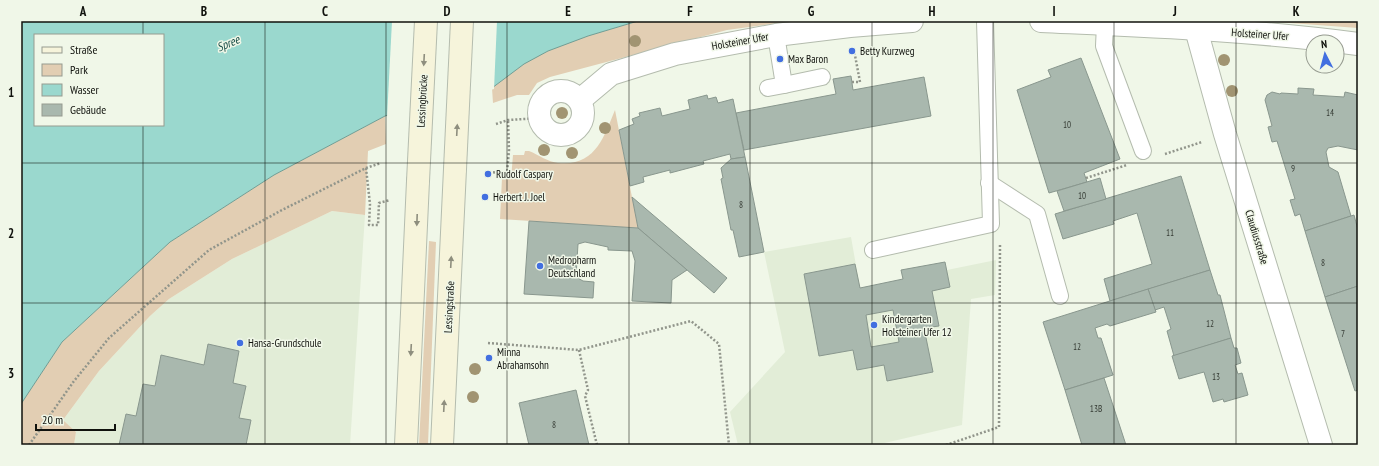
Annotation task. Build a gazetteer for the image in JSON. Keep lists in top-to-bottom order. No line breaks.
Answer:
{"streets":{"main road":["Lessingbrücke","Lessingstraße"],"street":["Holsteiner Ufer","Claudiusstraße"]},"crossings":[["Holsteiner Ufer","Claudiusstraße"]],"one_way":["Lessingbrücke","Lessingstraße"],"water":["Spree"],"places":["Betty Kurzweg","Max Baron","Rudolf Caspary","Herbert J. Joel","Medropharm Deutschland","Kindergarten Holsteiner Ufer 12","Hansa-Grundschule","Minna Abrahamsohn"],"house_numbers":["14","10","9","10","8","11","8","12","7","12","13","13B","8"],"legend":["Straße","Park","Wasser","Gebäude"],"scale_bar":"20 m","north":"top","grid":{"columns":["A","B","C","D","E","F","G","H","I","J","K"],"rows":["1","2","3"]}}
